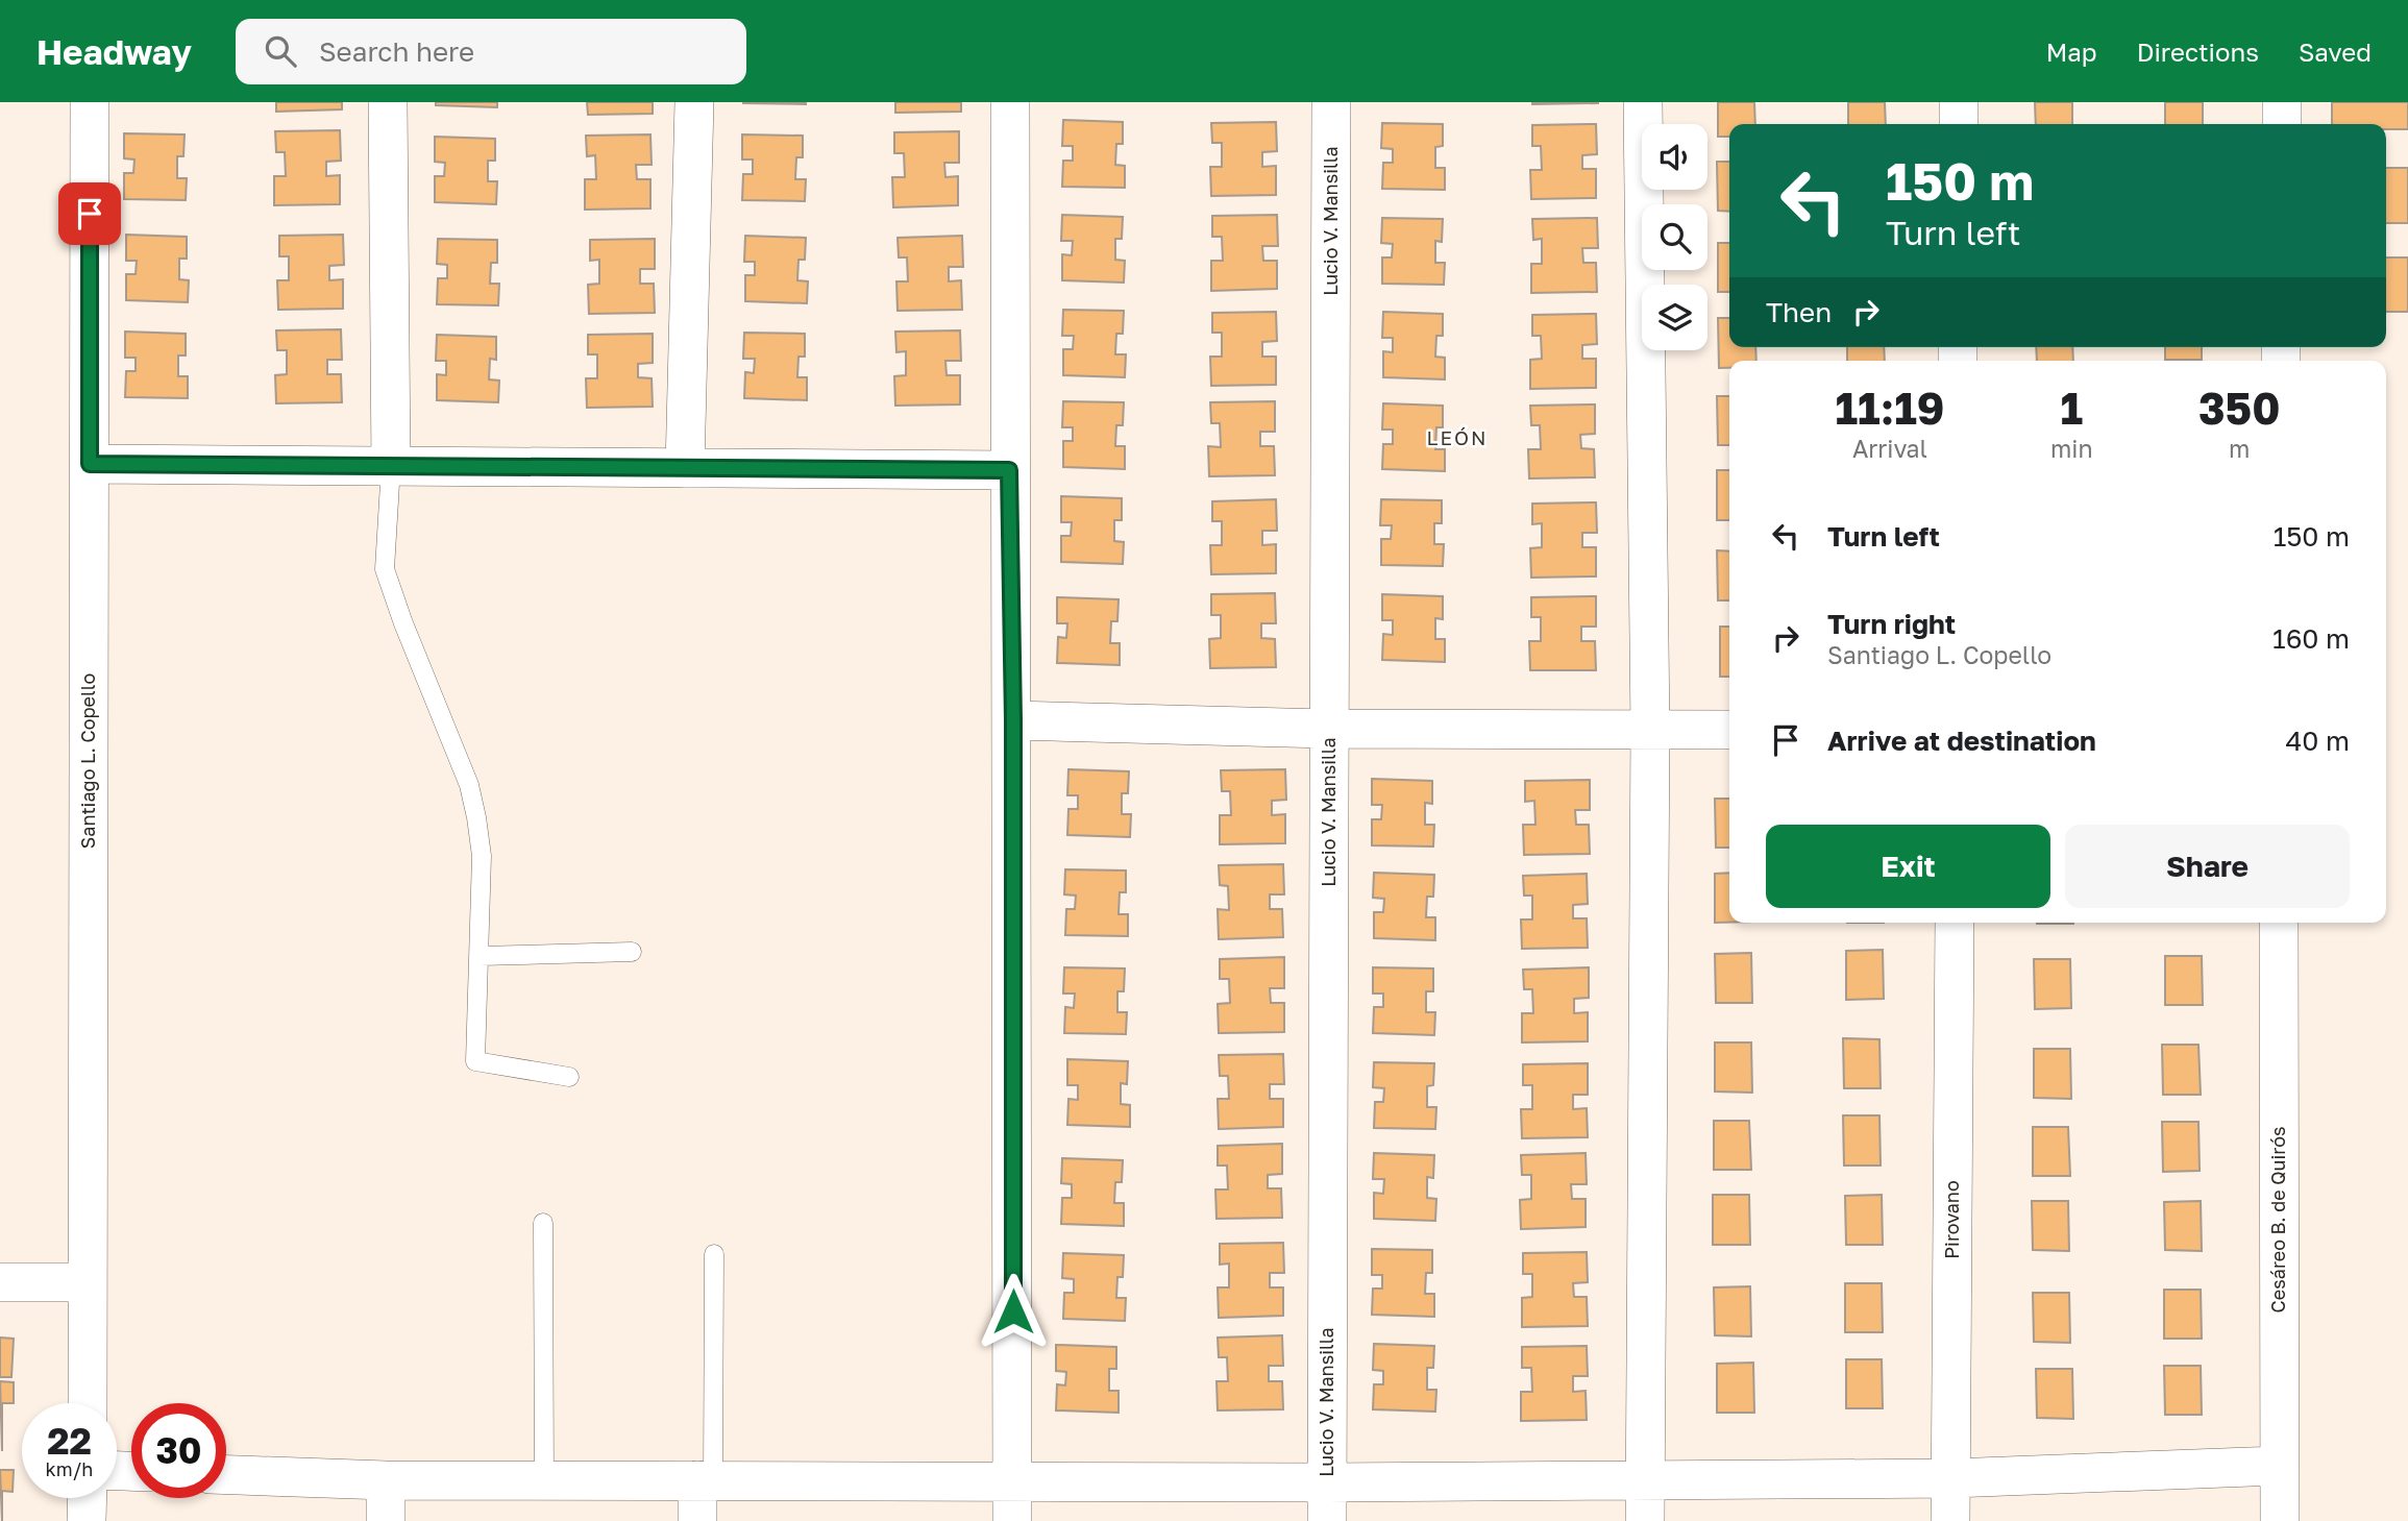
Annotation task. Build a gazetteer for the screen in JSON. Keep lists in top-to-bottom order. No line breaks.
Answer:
{"streets":{"street":["Lucio V. Mansilla","Santiago L. Copello","Pirovano","Cesáreo B. de Quirós"]},"districts":["LEÓN"],"page":{"header":"Headway","search":"Search here","nav":["Map","Directions","Saved"],"turn":["150 m","Turn left"],"then":"Then","eta":["11:19","Arrival","1","min","350","m"],"list":[{"name":"Turn left","value":"150 m"},{"name":"Turn right","note":"Santiago L. Copello","value":"160 m"},{"name":"Arrive at destination","value":"40 m"}],"buttons":["Exit","Share"],"speed":"22 km/h","limit":"30"}}
